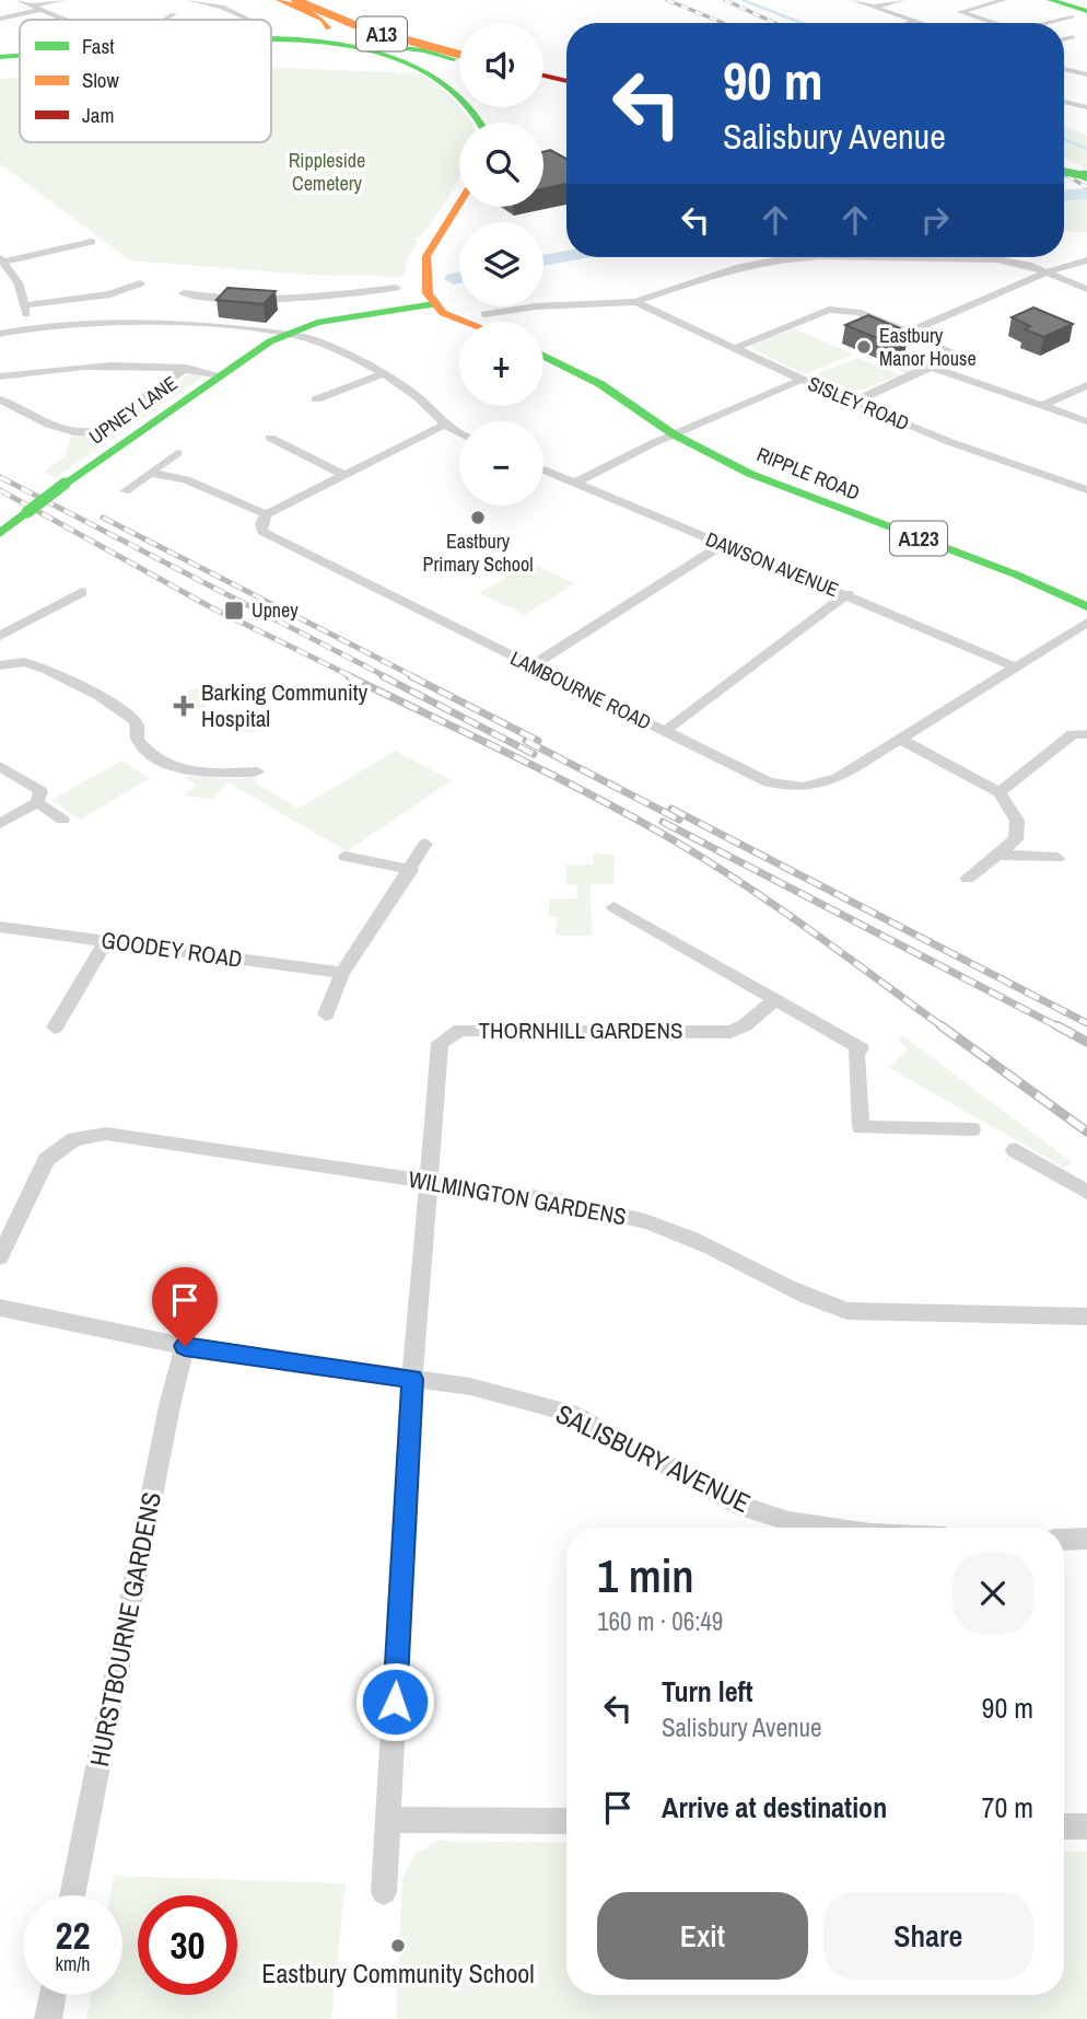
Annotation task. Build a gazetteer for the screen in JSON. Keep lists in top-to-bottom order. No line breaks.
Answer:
{"streets":{"main road":["A13","UPNEY LANE","RIPPLE ROAD","A123"],"street":["SISLEY ROAD","DAWSON AVENUE","LAMBOURNE ROAD","GOODEY ROAD","THORNHILL GARDENS","WILMINGTON GARDENS","SALISBURY AVENUE","HURSTBOURNE GARDENS"]},"crossings":[["DAWSON AVENUE","LAMBOURNE ROAD"],["THORNHILL GARDENS","WILMINGTON GARDENS"],["THORNHILL GARDENS","SALISBURY AVENUE"],["SALISBURY AVENUE","HURSTBOURNE GARDENS"]],"parks":["Rippleside Cemetery"],"places":{"other":["Eastbury Manor House","Eastbury Primary School","Eastbury Community School"],"transit":["Upney"],"health":["Barking Community Hospital"]},"legend":["Fast","Slow","Jam"],"page":{"map_buttons":["+","−"],"turn":["90 m","Salisbury Avenue"],"heading":["1 min","160 m · 06:49"],"list":[{"name":"Turn left","note":"Salisbury Avenue","value":"90 m"},{"name":"Arrive at destination","value":"70 m"}],"buttons":["Exit","Share"],"speed":"22 km/h","limit":"30"}}
